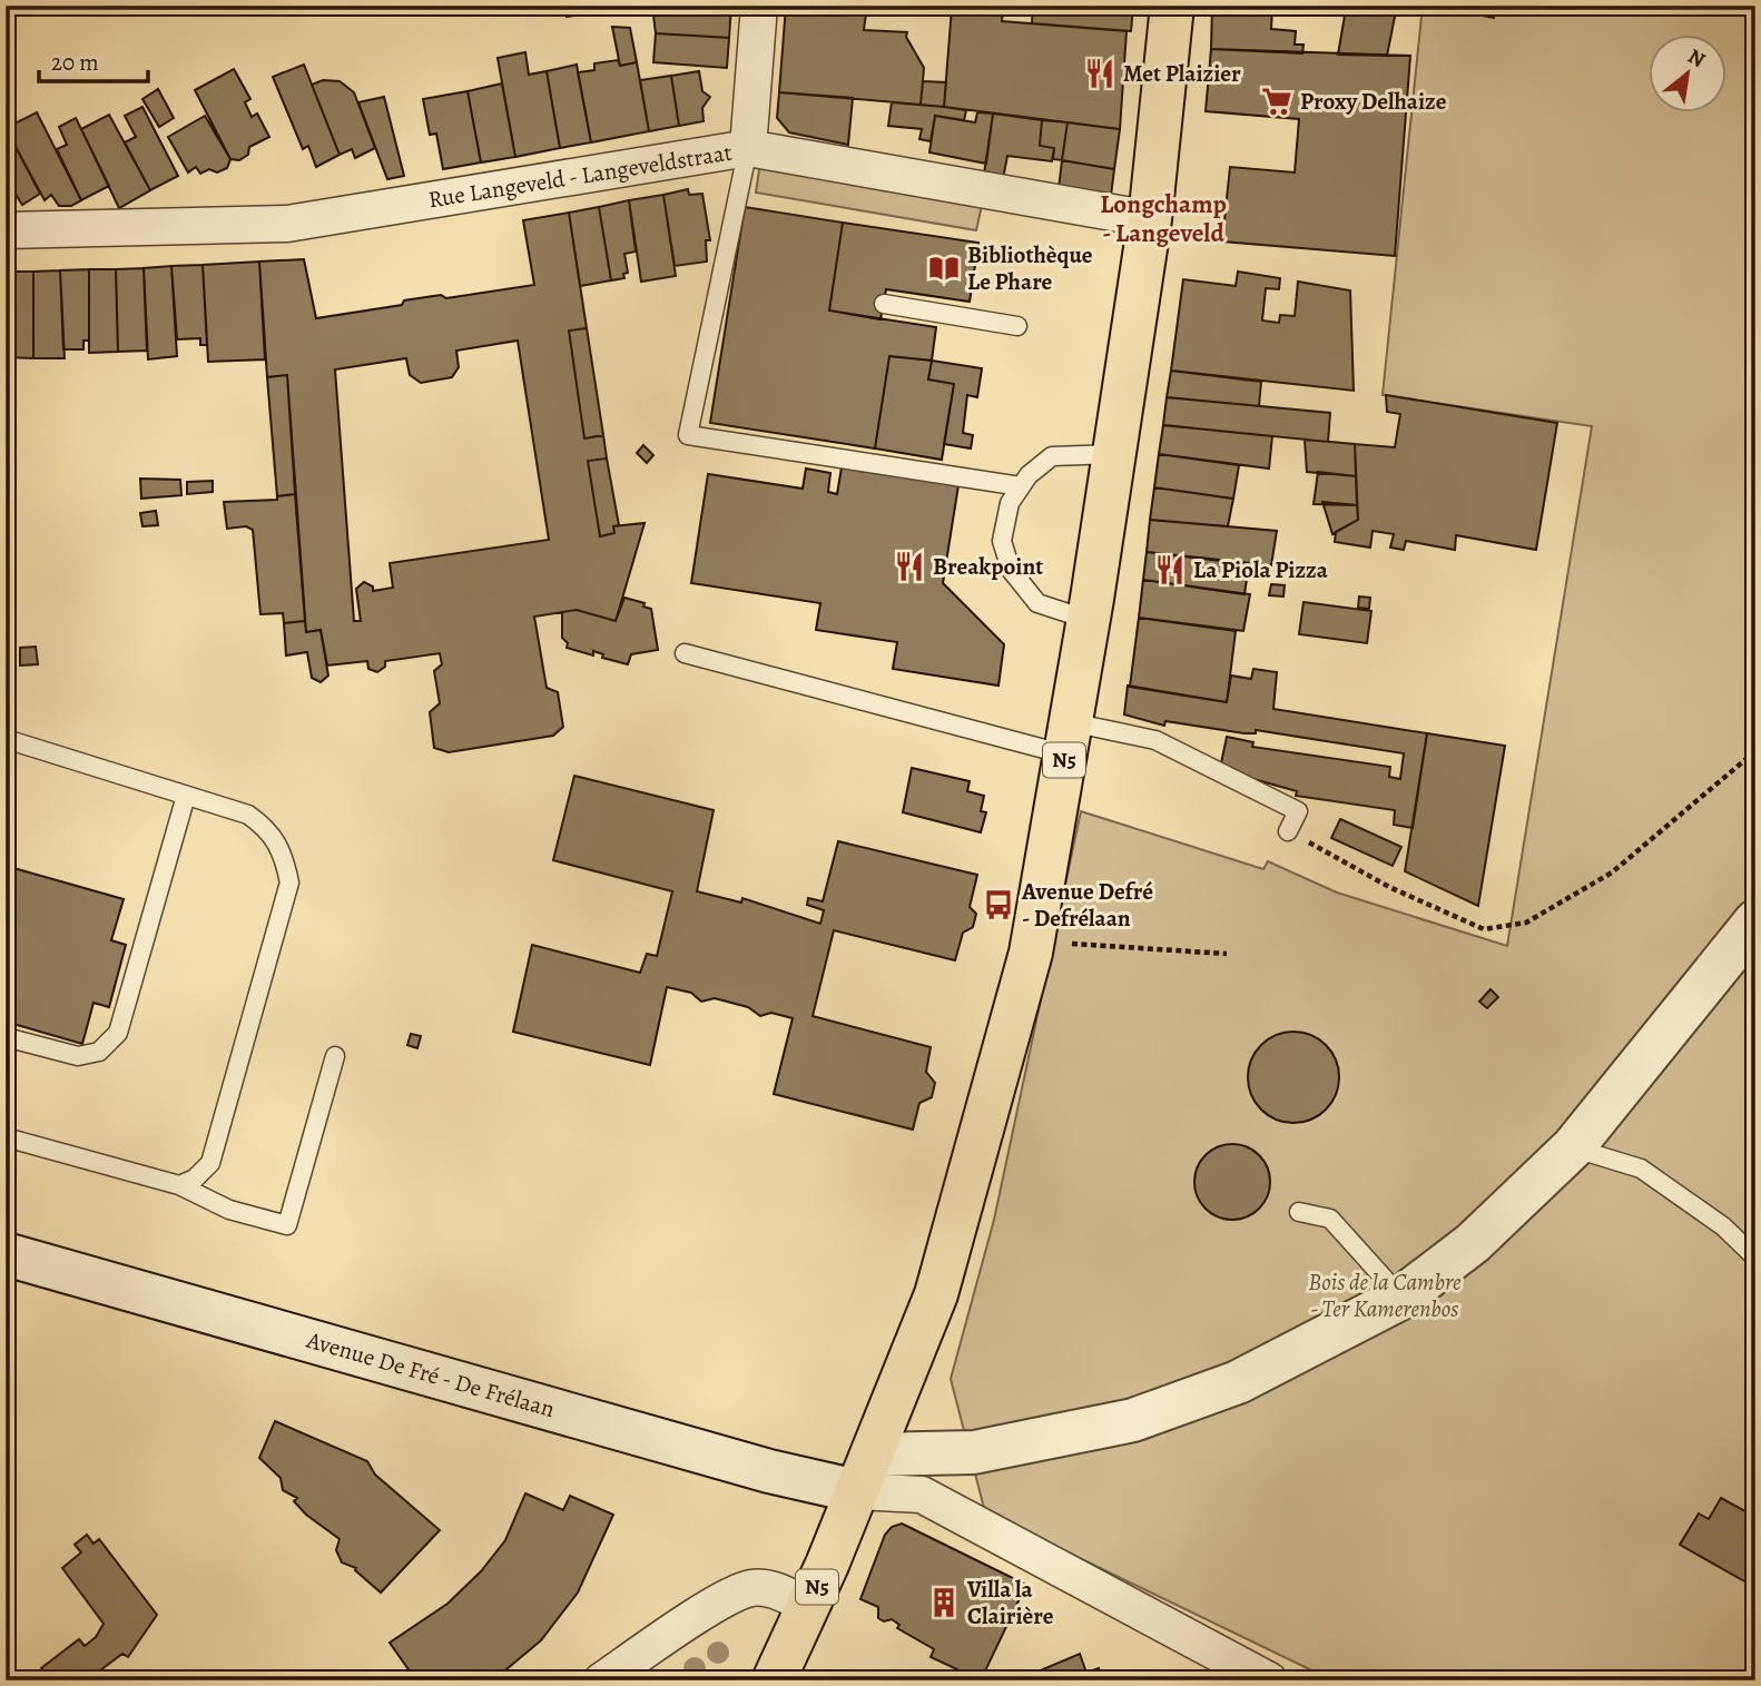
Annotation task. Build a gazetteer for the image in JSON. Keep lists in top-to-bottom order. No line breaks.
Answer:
{"streets":{"main road":["N5"],"street":["Rue Langeveld - Langeveldstraat","Avenue De Fré - De Frélaan"]},"crossings":[["Rue Langeveld - Langeveldstraat","N5"],["N5","Avenue De Fré - De Frélaan"]],"districts":["Longchamp - Langeveld"],"parks":["Bois de la Cambre - Ter Kamerenbos"],"places":{"restaurant":["Met Plaizier","Breakpoint","La Piola Pizza"],"supermarket":["Proxy Delhaize"],"library":["Bibliothèque Le Phare"],"bus stop":["Avenue Defré - Defrélaan"],"building":["Villa la Clairière"]},"scale_bar":"20 m","north":"top right"}
